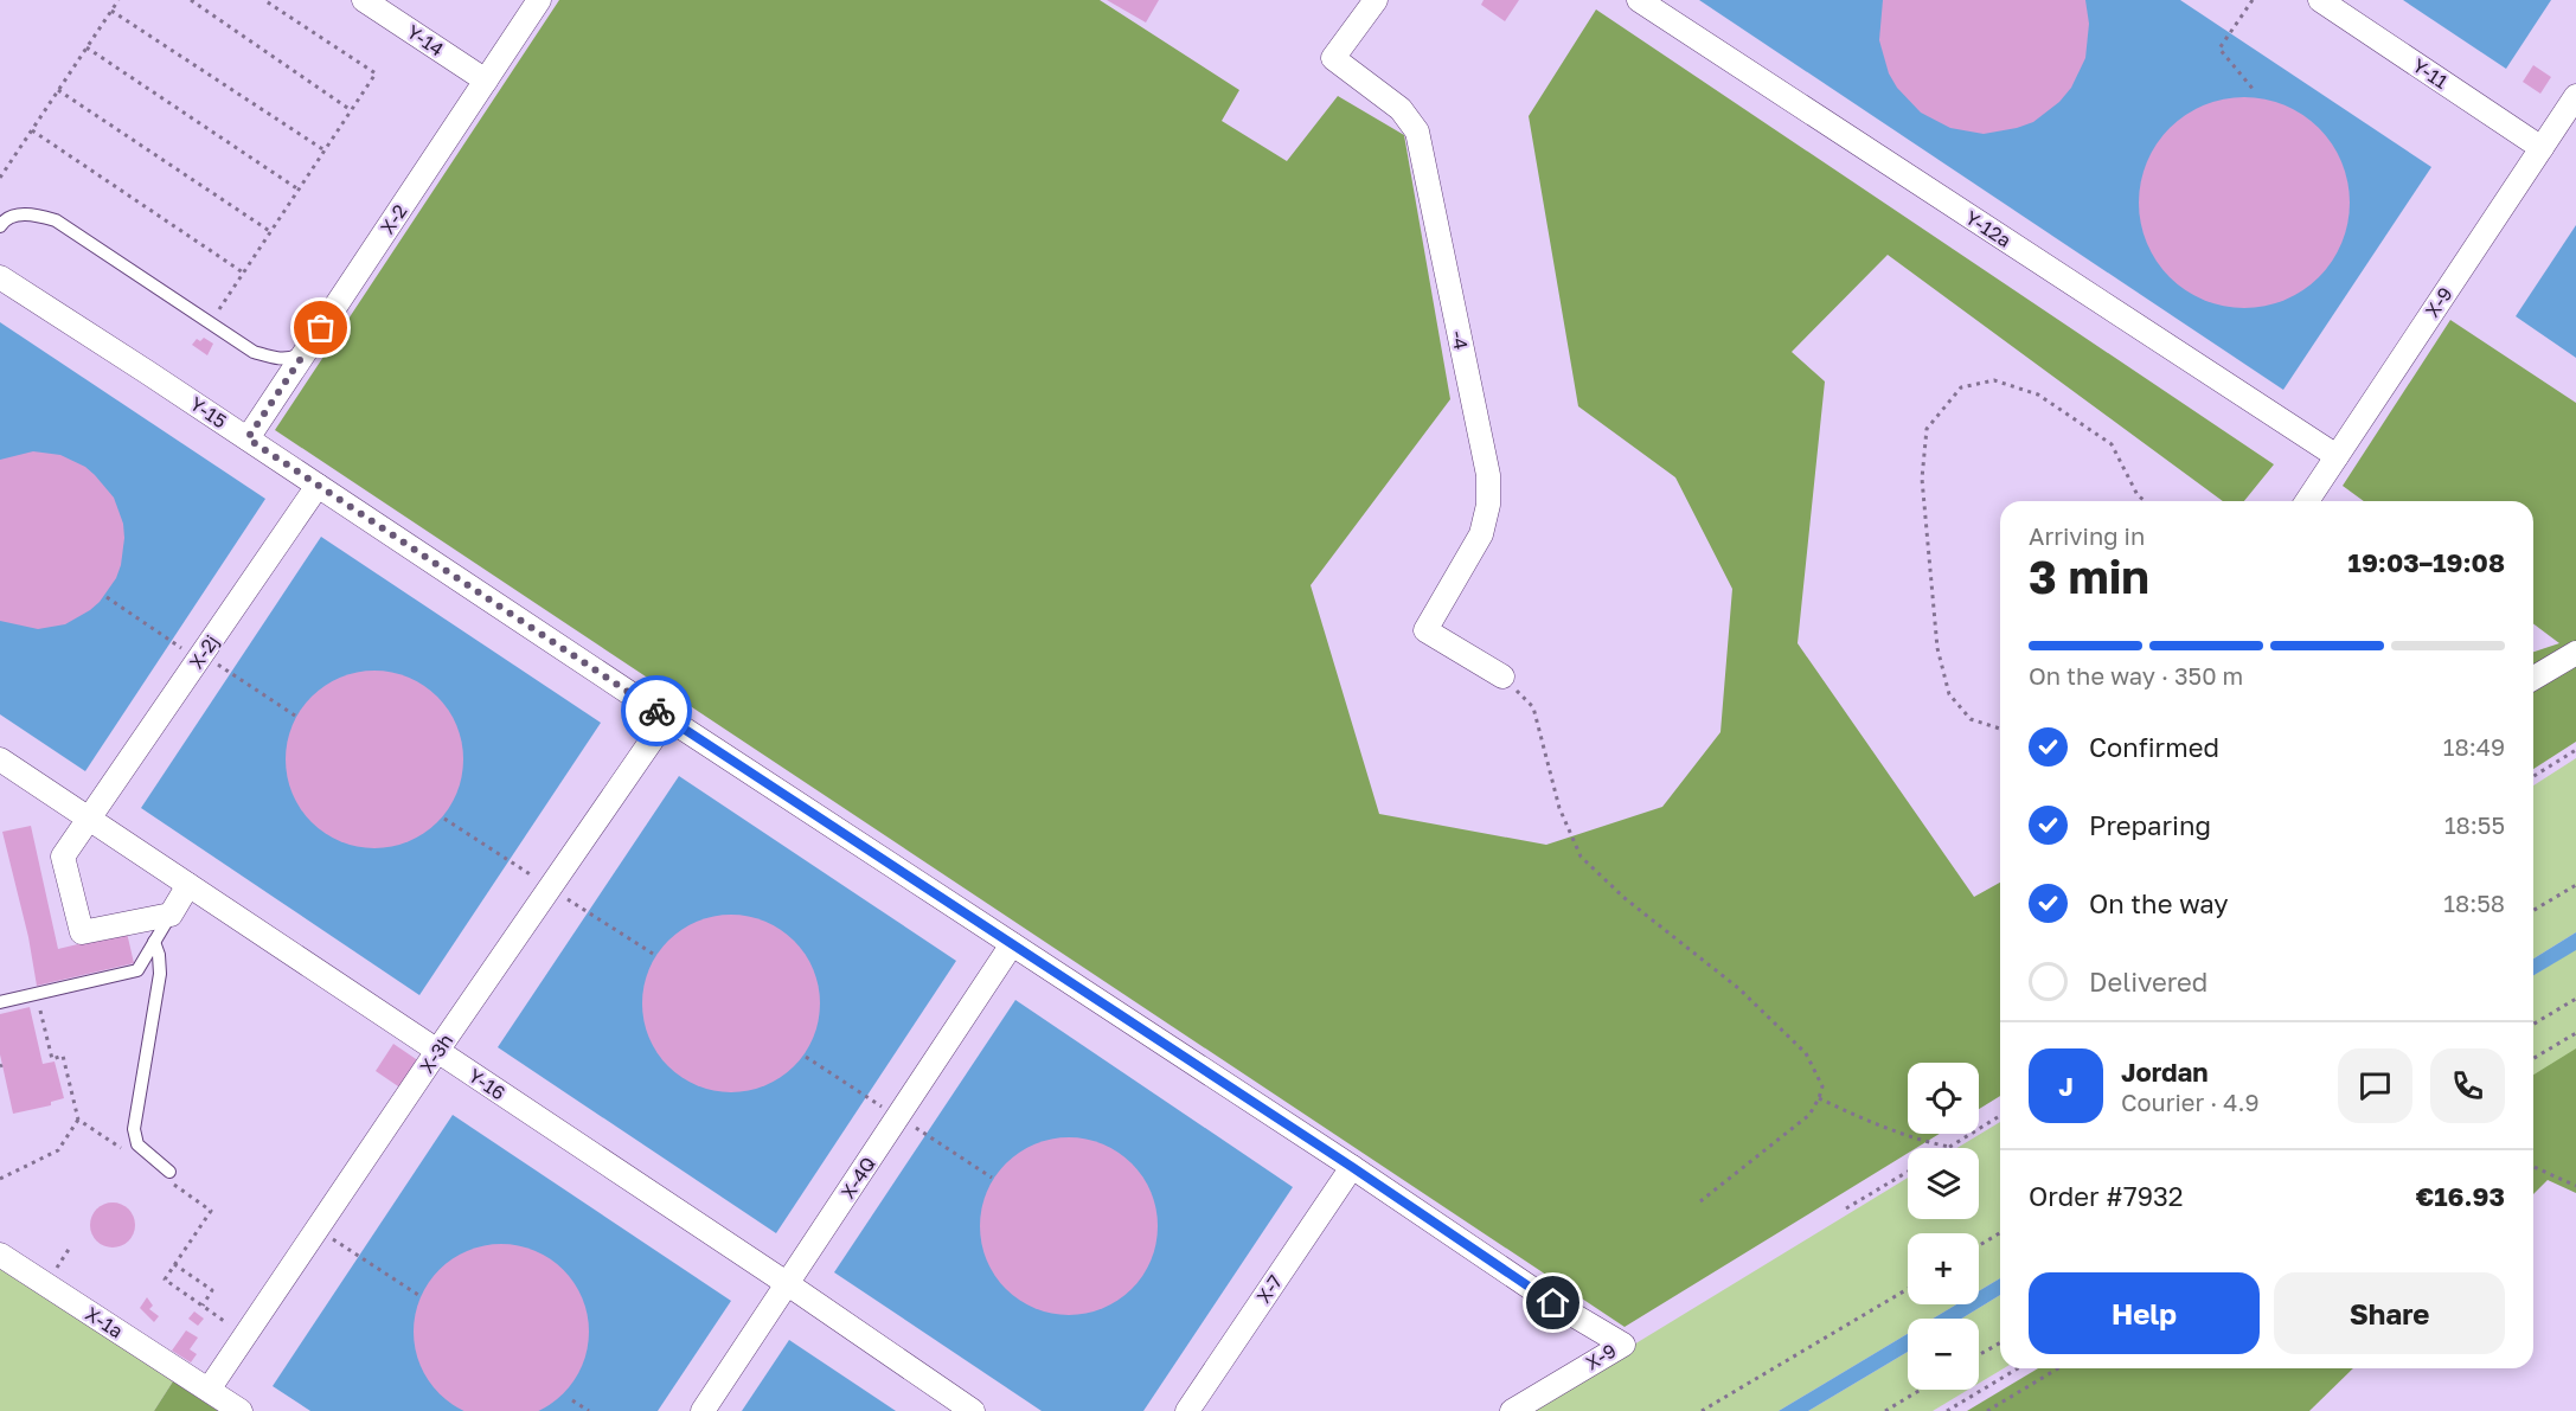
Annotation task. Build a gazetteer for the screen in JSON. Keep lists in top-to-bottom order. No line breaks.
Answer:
{"streets":{"street":["Y-14","Y-11","X-2","Y-12a","X-9","-4","Y-15","X-2j","X-3h","Y-16","X-4Q","X-7","X-1a"]},"crossings":[["Y-14","X-2"],["Y-11","X-9"],["X-2","Y-15"],["Y-12a","X-9"],["X-9","Y-15"],["Y-15","X-2j"],["Y-15","X-3h"],["Y-15","X-4Q"],["Y-15","X-7"],["X-2j","Y-16"],["X-3h","Y-16"],["X-3h","X-1a"],["Y-16","X-4Q"]],"page":{"heading":["3 min","Arriving in","19:03–19:08"],"panel":["Jordan","Courier · 4.9","Order #7932","€16.93"],"bar":"On the way · 350 m","list":[["Confirmed","18:49"],["Preparing","18:55"],["On the way","18:58"],"Delivered"],"round":"J","map_buttons":["+","−"],"buttons":["Help","Share"]}}
